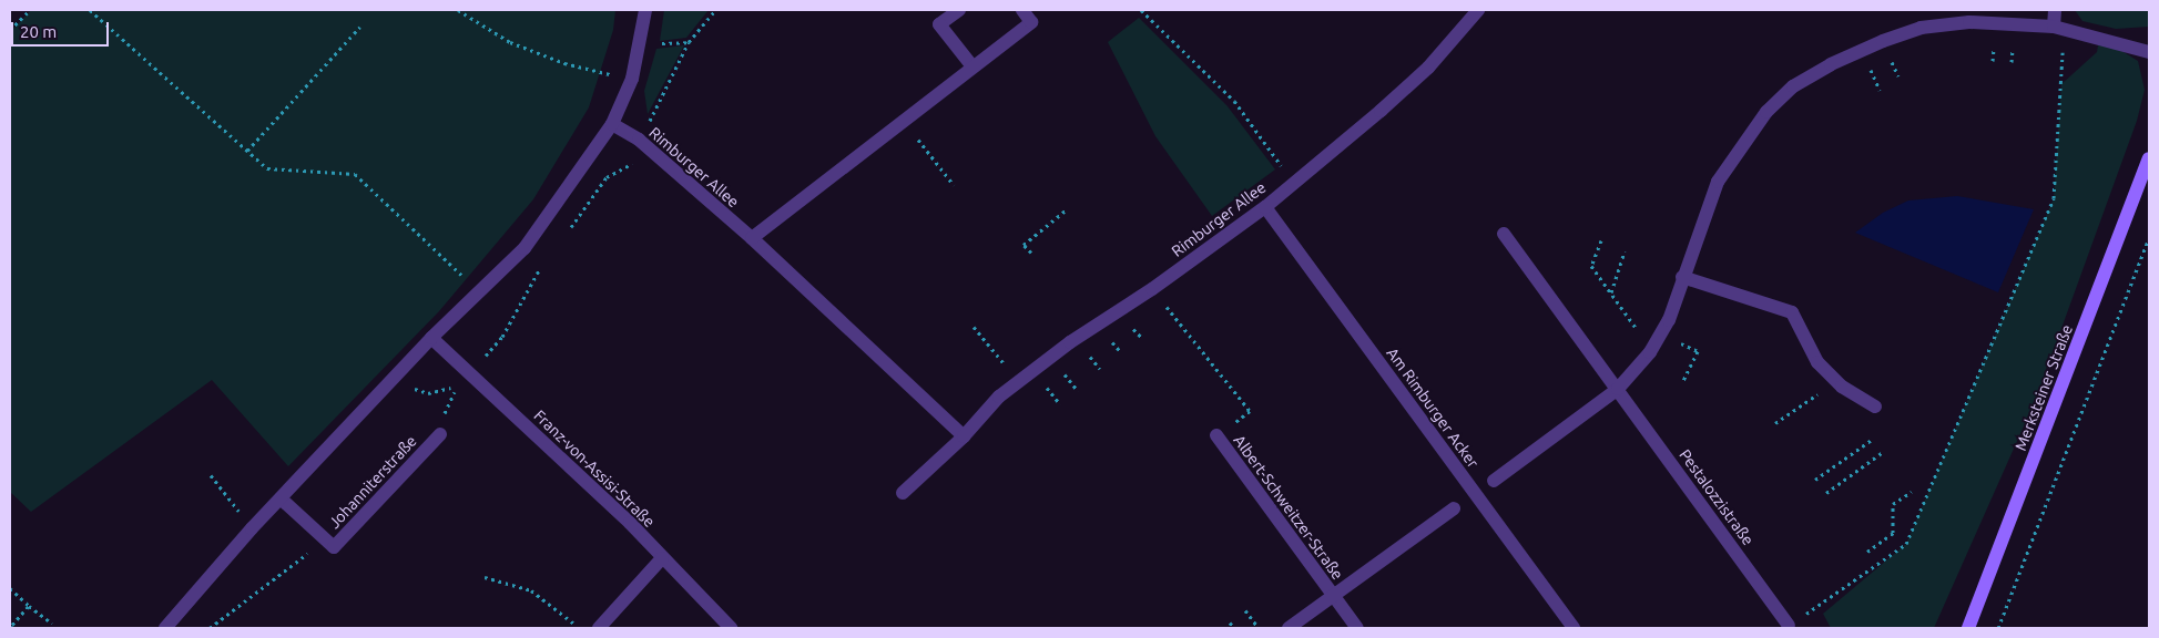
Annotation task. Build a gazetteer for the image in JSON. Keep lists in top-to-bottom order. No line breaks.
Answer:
{"streets":{"main road":["Merksteiner Straße"],"street":["Rimburger Allee","Am Rimburger Acker","Franz-von-Assisi-Straße","Johanniterstraße","Pestalozzistraße","Albert-Schweitzer-Straße"]},"crossings":[["Rimburger Allee","Am Rimburger Acker"]],"scale_bar":"20 m"}
